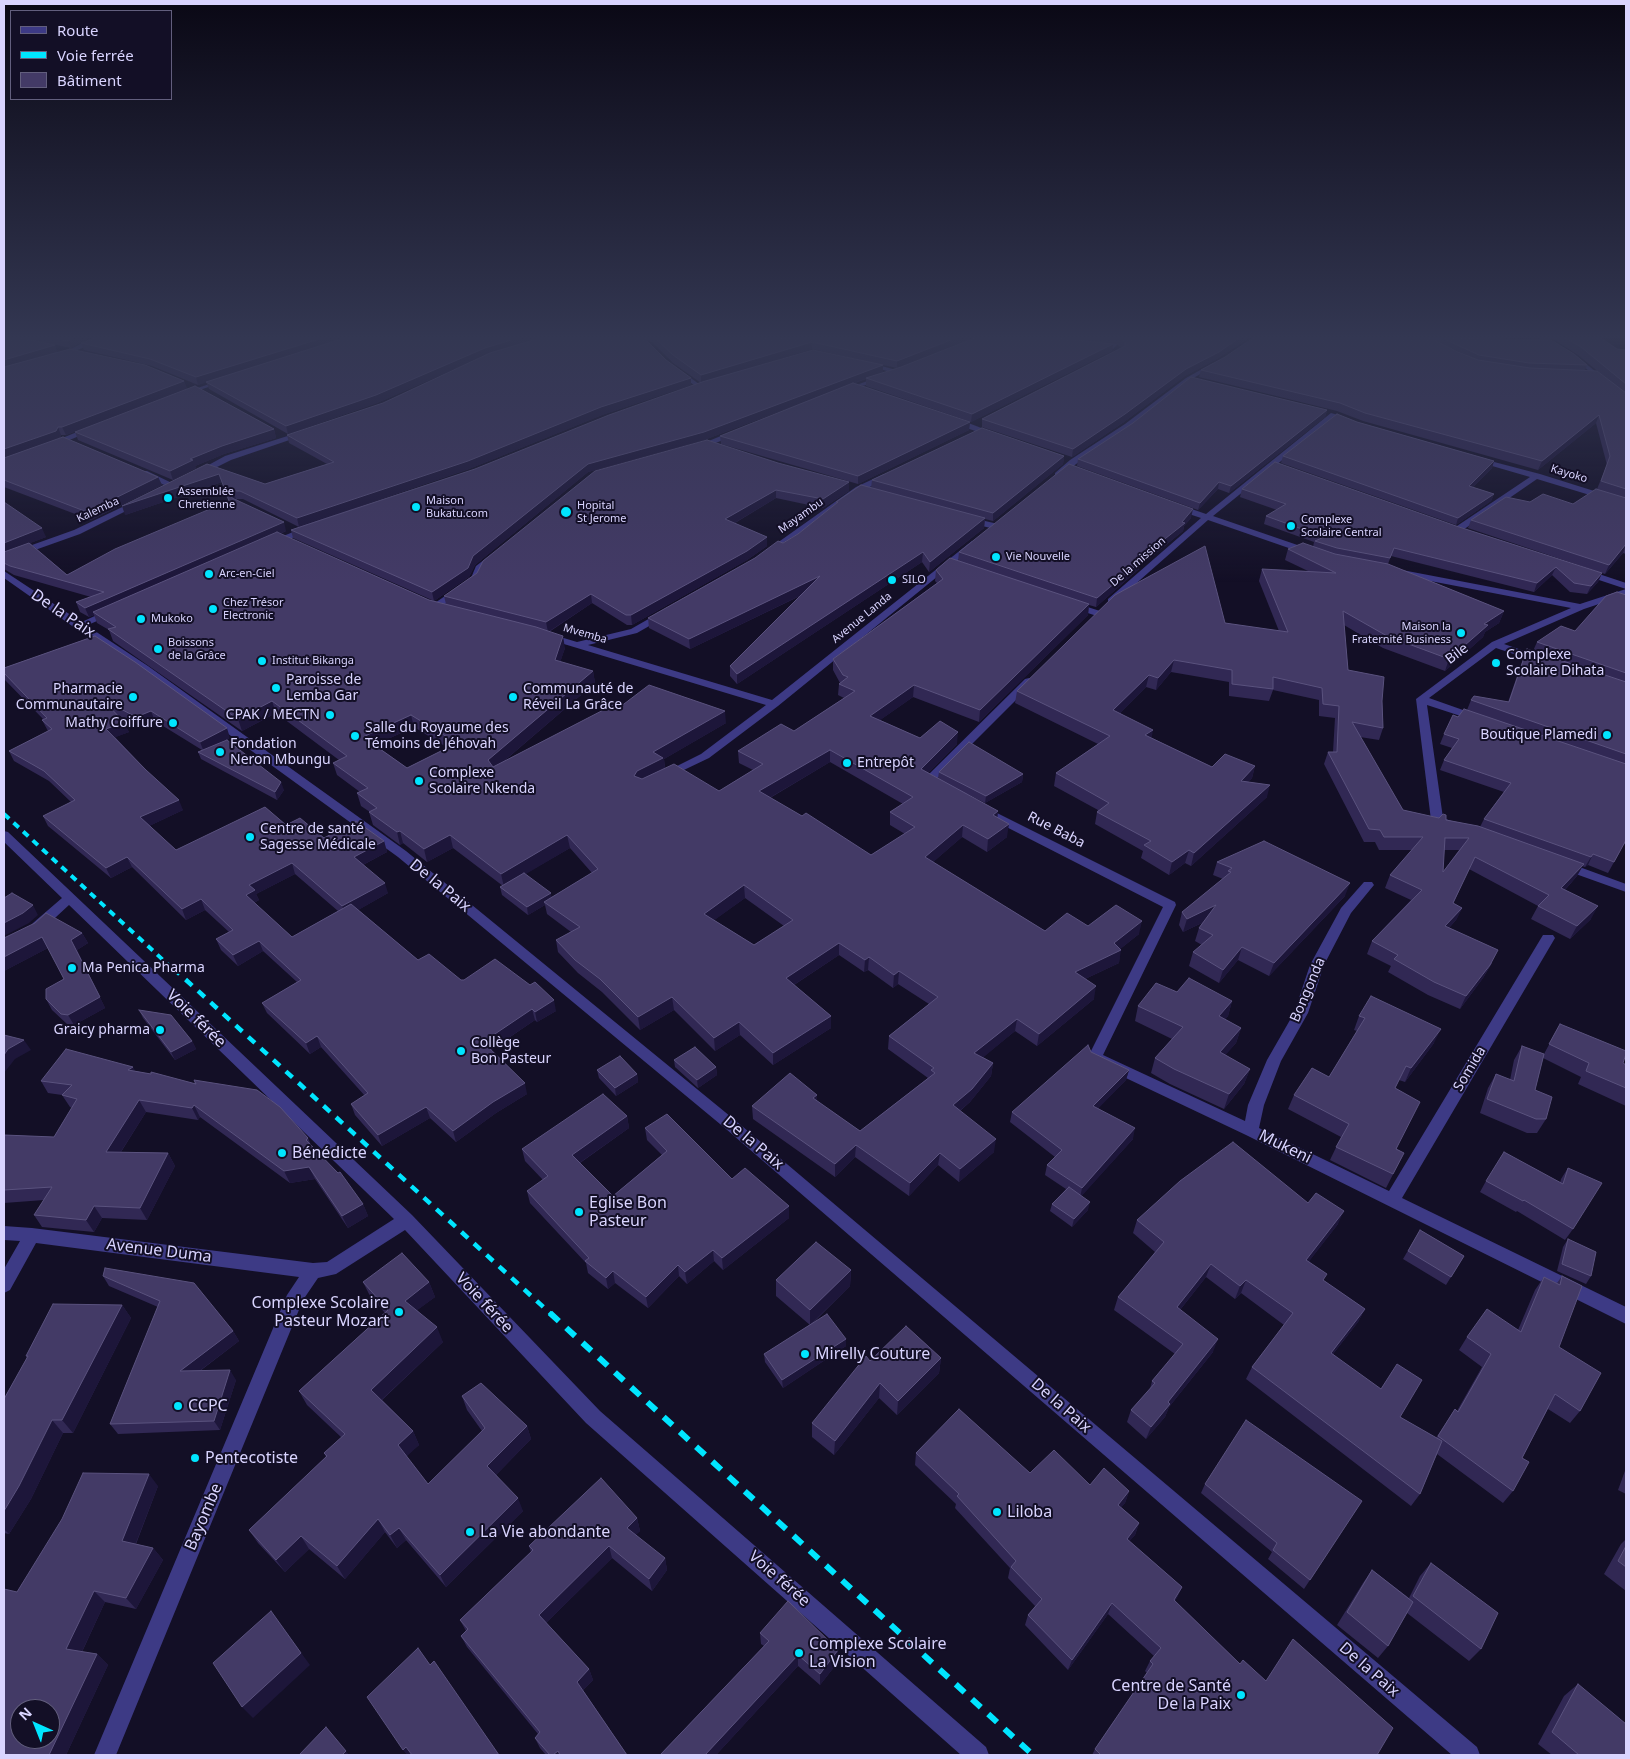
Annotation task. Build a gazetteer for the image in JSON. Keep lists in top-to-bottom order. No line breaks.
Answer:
{"streets":{"street":["Kayoko","Kalemba","Mayambu","De la mission","De la Paix","Avenue Landa","Mvemba","Bile","Rue Baba","Bongonda","Voie férée","Somida","Mukeni","Avenue Duma","Bayombe"]},"crossings":[["Avenue Landa","Mvemba"],["Rue Baba","Mukeni"],["Bongonda","Mukeni"],["Somida","Mukeni"],["Avenue Duma","Bayombe"]],"places":["Assemblée Chretienne","Maison Bukatu.com","Hopital St Jerome","Complexe Scolaire Central","Vie Nouvelle","Arc-en-Ciel","SILO","Chez Trésor Electronic","Mukoko","Maison la Fraternité Business","Boissons de la Grâce","Institut Bikanga","Complexe Scolaire Dihata","Paroisse de Lemba Gar","Pharmacie Communautaire","Communauté de Réveil La Grâce","CPAK / MECTN","Mathy Coiffure","Boutique Plamedi","Salle du Royaume des Témoins de Jéhovah","Fondation Neron Mbungu","Entrepôt","Complexe Scolaire Nkenda","Centre de santé Sagesse Médicale","Ma Penica Pharma","Graicy pharma","Collège Bon Pasteur","Bénédicte","Eglise Bon Pasteur","Complexe Scolaire Pasteur Mozart","Mirelly Couture","CCPC","Pentecotiste","Liloba","La Vie abondante","Complexe Scolaire La Vision","Centre de Santé De la Paix"],"legend":["Route","Voie ferrée","Bâtiment"],"north":"top left"}
